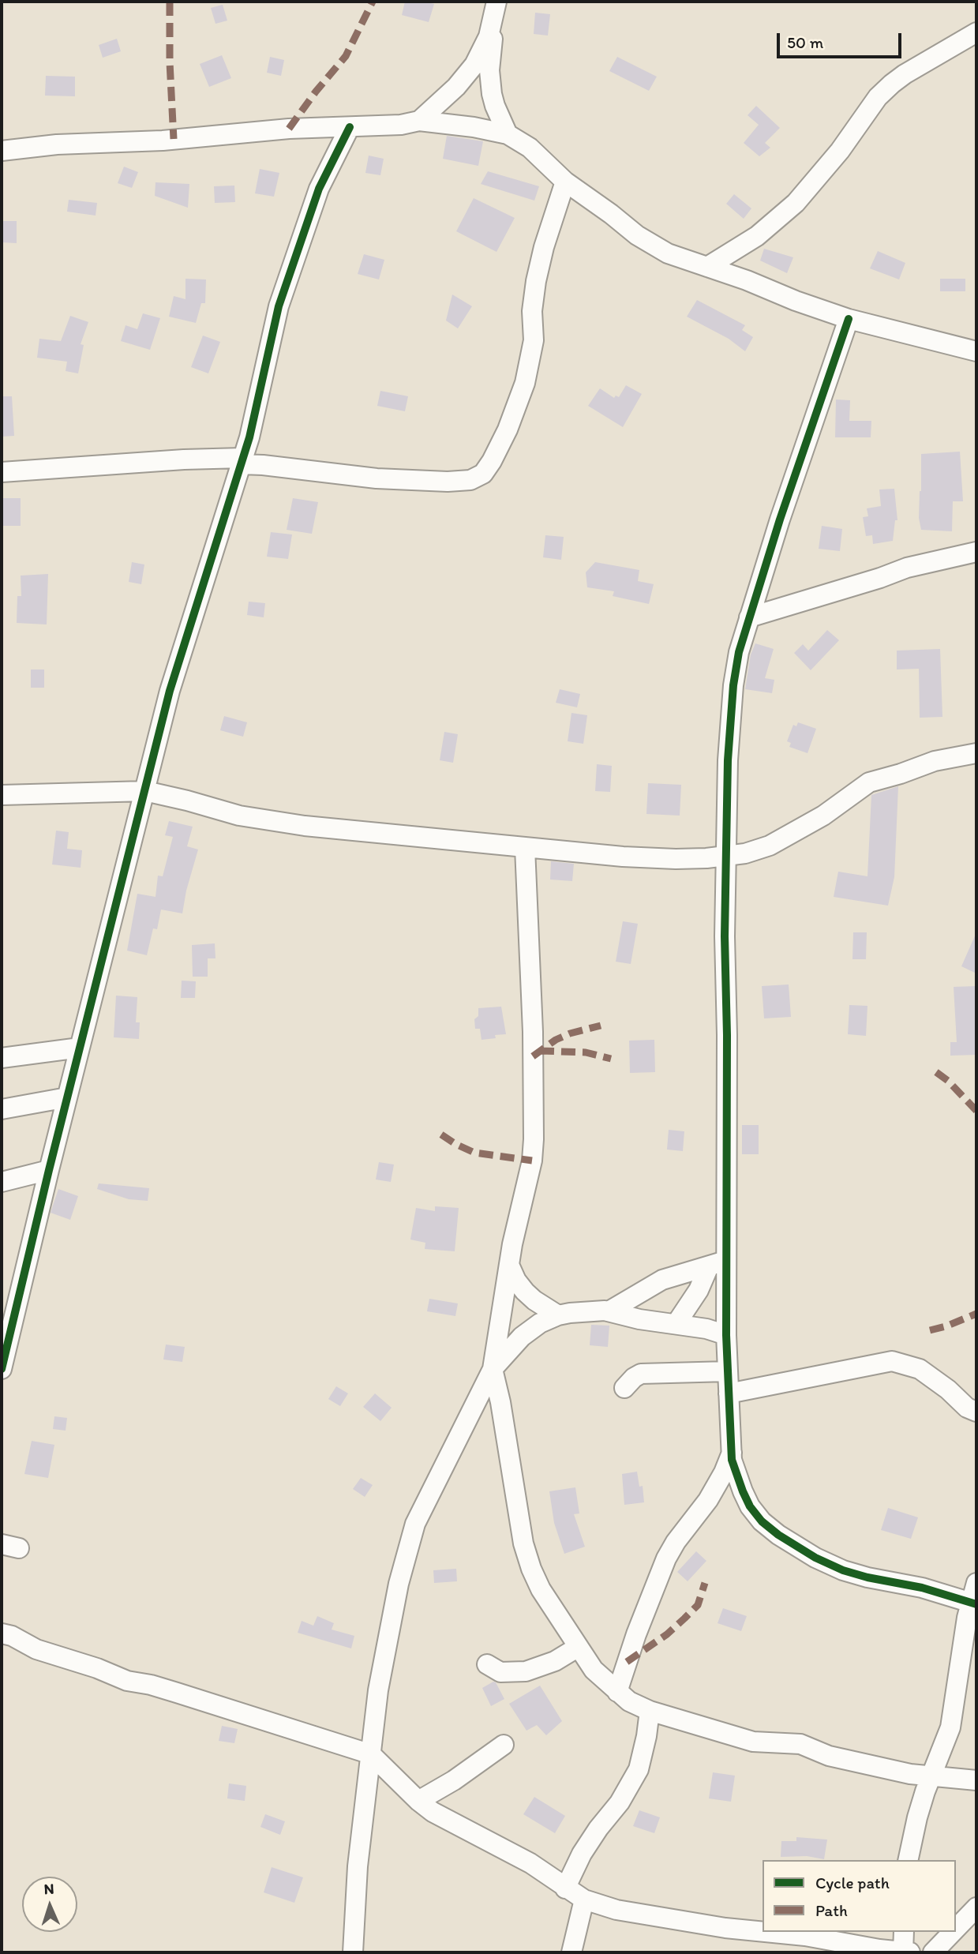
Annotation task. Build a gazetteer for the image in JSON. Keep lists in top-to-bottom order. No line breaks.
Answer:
{"legend":["Cycle path","Path"],"scale_bar":"50 m","north":"top"}
